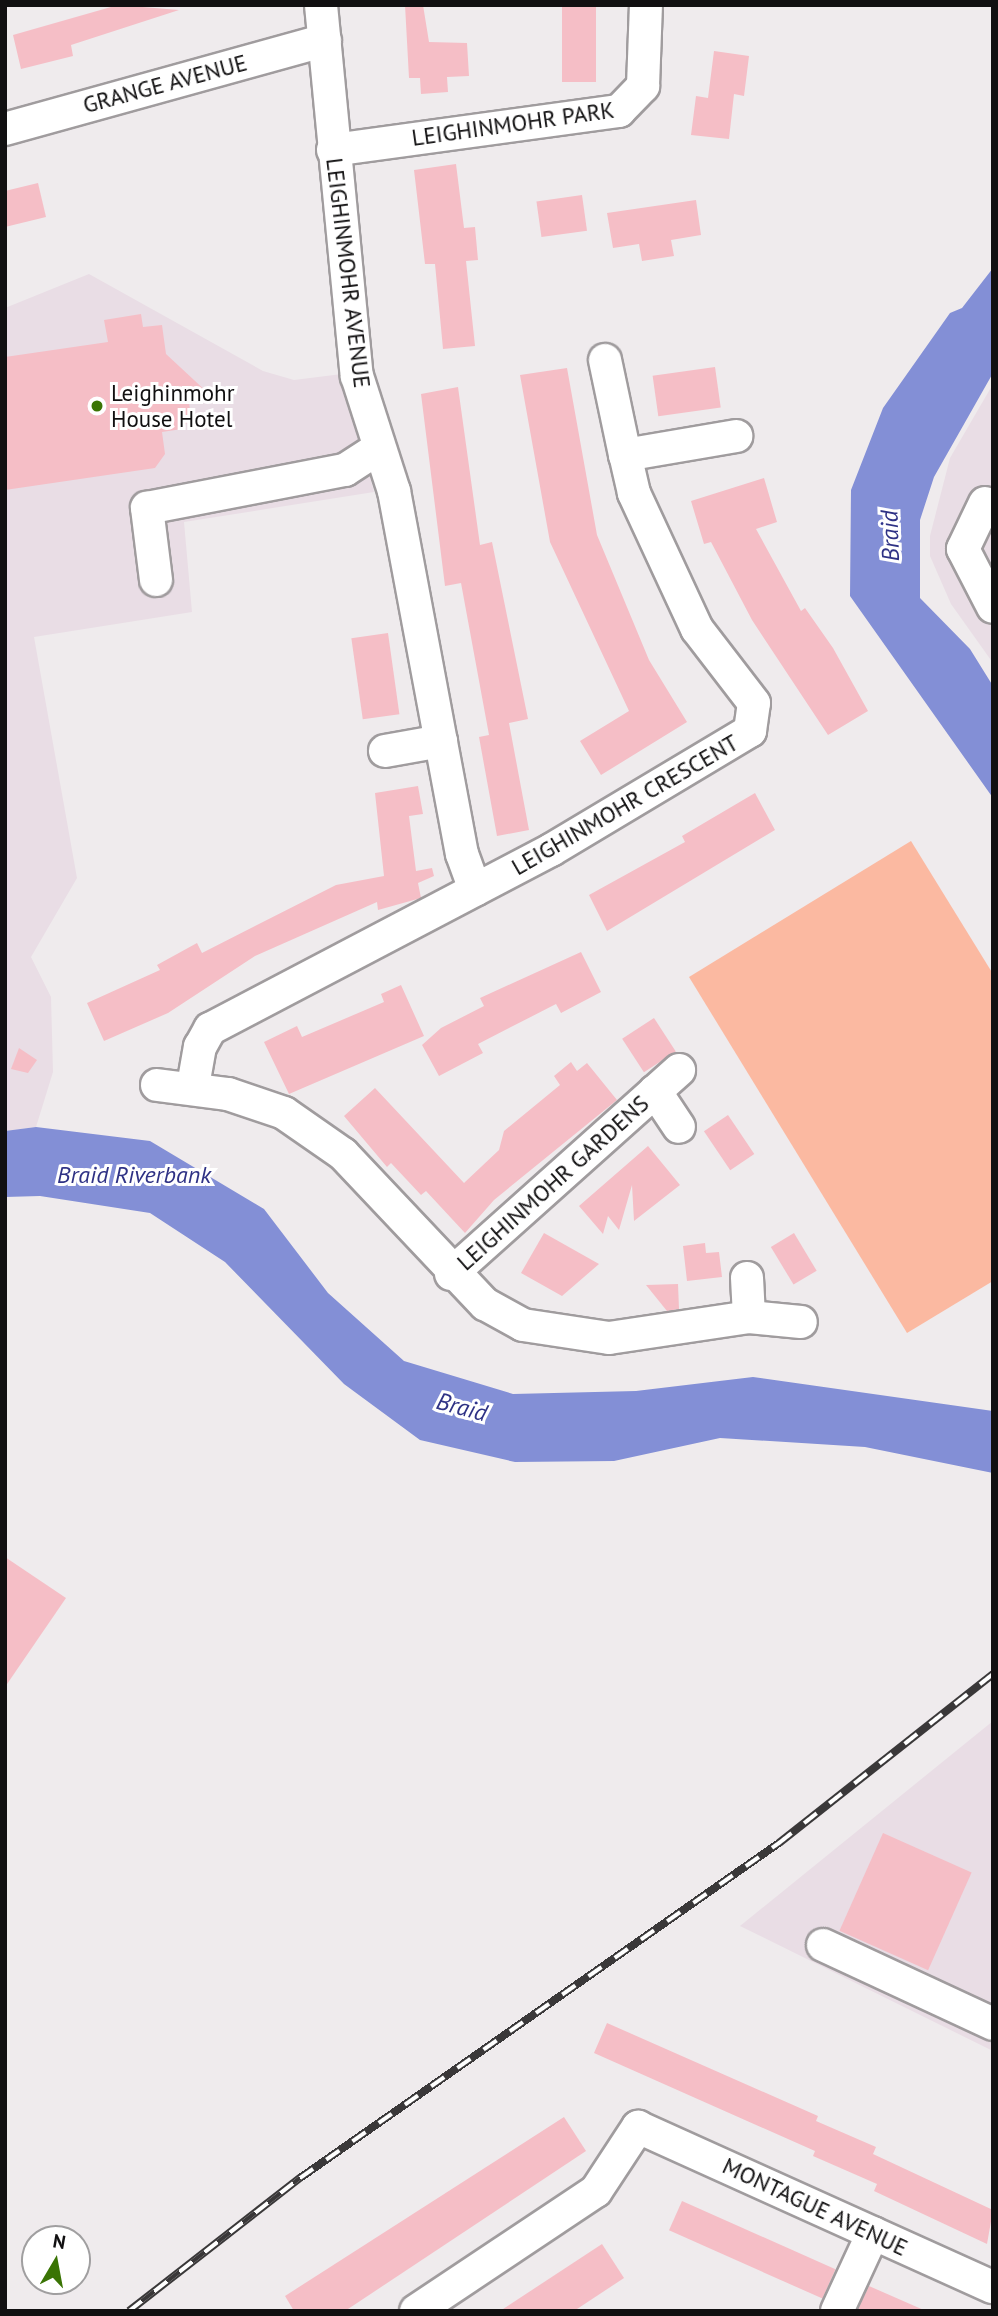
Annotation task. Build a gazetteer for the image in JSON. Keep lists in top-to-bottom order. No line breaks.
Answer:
{"streets":{"street":["GRANGE AVENUE","LEIGHINMOHR PARK","LEIGHINMOHR AVENUE","LEIGHINMOHR CRESCENT","LEIGHINMOHR GARDENS","MONTAGUE AVENUE"]},"crossings":[["GRANGE AVENUE","LEIGHINMOHR AVENUE"],["LEIGHINMOHR PARK","LEIGHINMOHR AVENUE"],["LEIGHINMOHR AVENUE","LEIGHINMOHR CRESCENT"],["LEIGHINMOHR CRESCENT","LEIGHINMOHR GARDENS"]],"water":["Braid","Braid Riverbank"],"places":["Leighinmohr House Hotel"],"north":"top"}
